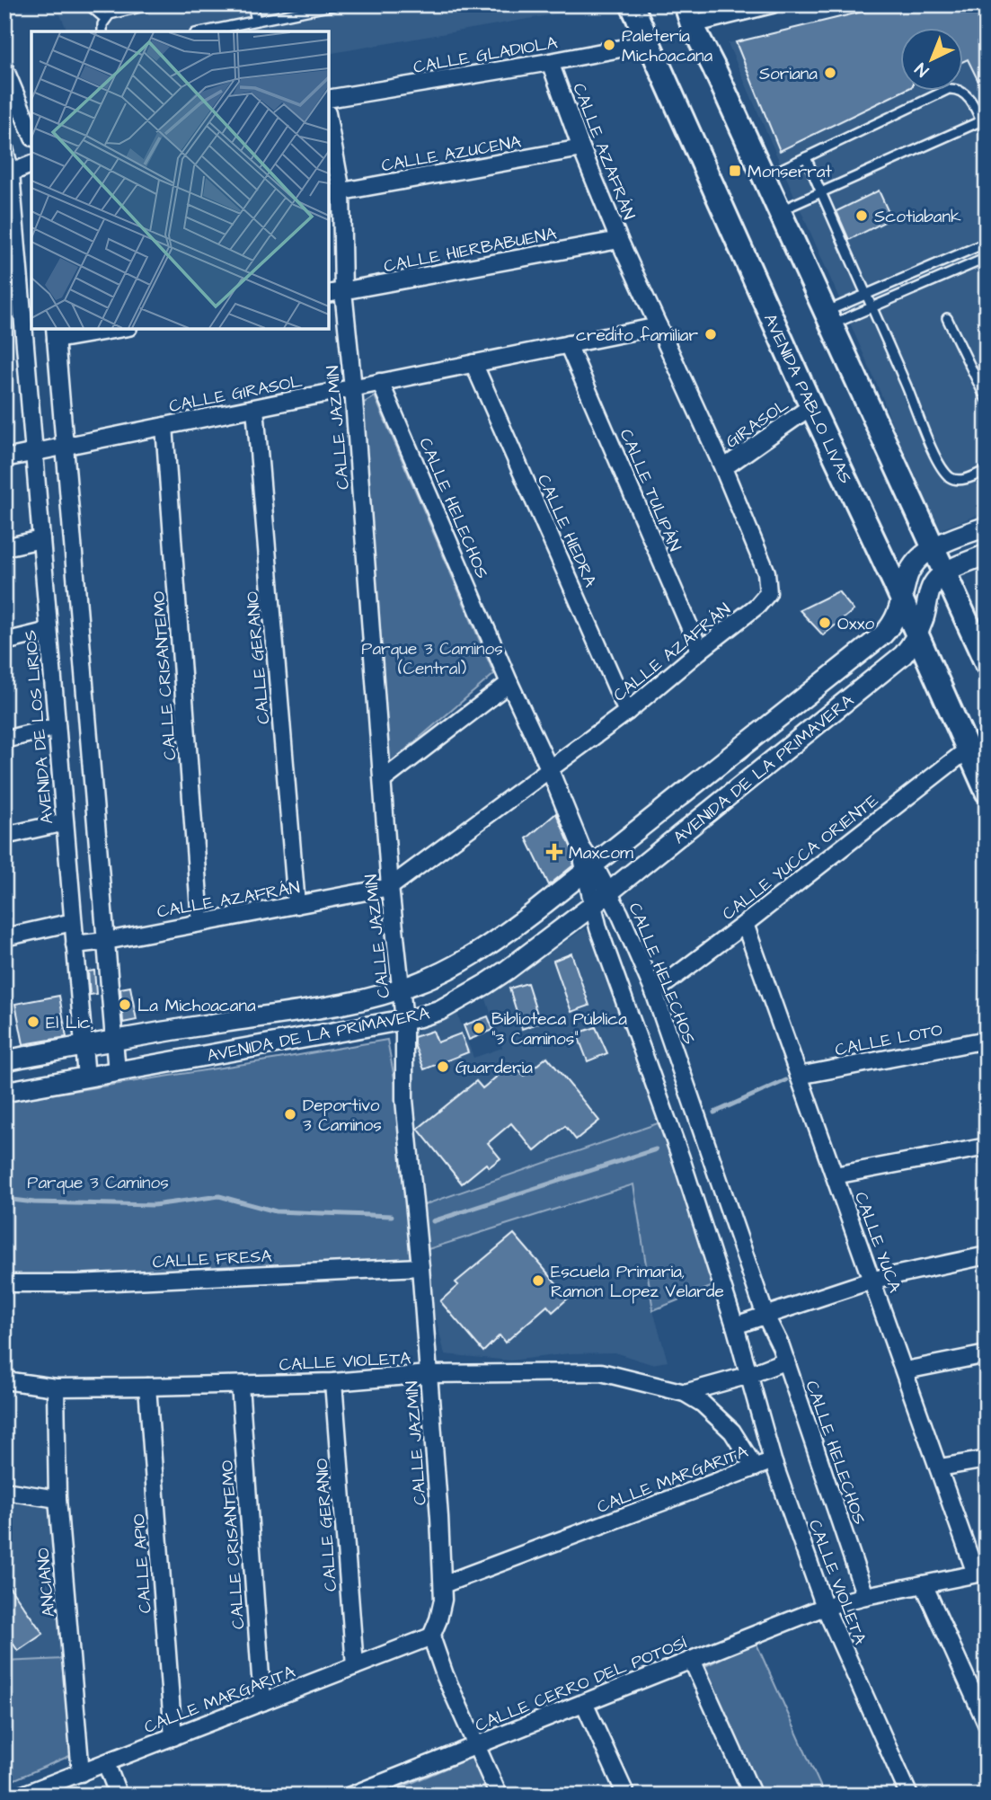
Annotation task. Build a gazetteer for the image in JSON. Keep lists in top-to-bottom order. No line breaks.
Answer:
{"streets":{"main road":["AVENIDA PABLO LIVAS"],"street":["CALLE GLADIOLA","CALLE AZAFRÁN","CALLE AZUCENA","CALLE HIERBABUENA","CALLE GIRASOL","GIRASOL","CALLE JAZMÍN","CALLE TULIPÁN","CALLE HELECHOS","CALLE HIEDRA","CALLE GERANIO","CALLE CRISANTEMO","AVENIDA DE LOS LIRIOS","AVENIDA DE LA PRIMAVERA","CALLE YUCCA ORIENTE","CALLE LOTO","CALLE YUCA","CALLE FRESA","CALLE VIOLETA","CALLE MARGARITA","CALLE APIO","ANCIANO","CALLE CERRO DEL POTOSÍ"]},"crossings":[["CALLE GLADIOLA","CALLE AZAFRÁN"],["CALLE GLADIOLA","AVENIDA PABLO LIVAS"],["CALLE AZAFRÁN","CALLE AZUCENA"],["CALLE AZAFRÁN","CALLE HIERBABUENA"],["CALLE AZAFRÁN","CALLE GIRASOL"],["CALLE AZAFRÁN","GIRASOL"],["CALLE AZAFRÁN","CALLE JAZMÍN"],["CALLE AZAFRÁN","CALLE TULIPÁN"],["CALLE AZAFRÁN","CALLE HELECHOS"],["CALLE AZAFRÁN","CALLE HIEDRA"],["CALLE AZAFRÁN","CALLE GERANIO"],["CALLE AZAFRÁN","CALLE CRISANTEMO"],["CALLE AZAFRÁN","AVENIDA DE LOS LIRIOS"],["CALLE AZUCENA","CALLE JAZMÍN"],["CALLE HIERBABUENA","CALLE JAZMÍN"],["CALLE GIRASOL","CALLE JAZMÍN"],["CALLE GIRASOL","CALLE TULIPÁN"],["CALLE GIRASOL","CALLE HELECHOS"],["CALLE GIRASOL","CALLE HIEDRA"],["CALLE GIRASOL","CALLE GERANIO"],["CALLE GIRASOL","CALLE CRISANTEMO"],["CALLE GIRASOL","AVENIDA DE LOS LIRIOS"],["AVENIDA PABLO LIVAS","GIRASOL"],["AVENIDA PABLO LIVAS","AVENIDA DE LA PRIMAVERA"],["AVENIDA PABLO LIVAS","CALLE YUCCA ORIENTE"],["CALLE JAZMÍN","AVENIDA DE LA PRIMAVERA"],["CALLE JAZMÍN","CALLE FRESA"],["CALLE JAZMÍN","CALLE VIOLETA"],["CALLE JAZMÍN","CALLE MARGARITA"],["CALLE HELECHOS","AVENIDA DE LA PRIMAVERA"],["CALLE HELECHOS","CALLE YUCCA ORIENTE"],["CALLE HELECHOS","CALLE VIOLETA"],["CALLE HELECHOS","CALLE CERRO DEL POTOSÍ"],["CALLE GERANIO","CALLE VIOLETA"],["CALLE GERANIO","CALLE MARGARITA"],["CALLE CRISANTEMO","CALLE VIOLETA"],["CALLE CRISANTEMO","CALLE MARGARITA"],["AVENIDA DE LOS LIRIOS","AVENIDA DE LA PRIMAVERA"],["AVENIDA DE LA PRIMAVERA","CALLE VIOLETA"],["CALLE YUCCA ORIENTE","CALLE YUCA"],["CALLE LOTO","CALLE YUCA"],["CALLE YUCA","CALLE CERRO DEL POTOSÍ"],["CALLE VIOLETA","CALLE MARGARITA"],["CALLE VIOLETA","CALLE APIO"],["CALLE VIOLETA","ANCIANO"],["CALLE VIOLETA","CALLE CERRO DEL POTOSÍ"],["CALLE MARGARITA","CALLE APIO"],["CALLE MARGARITA","ANCIANO"]],"parks":["Parque 3 Caminos (Central)","Parque 3 Caminos"],"places":{"other":["Paletería Michoacana","Soriana","Scotiabank","credito familiar","Oxxo","La Michoacana","El Lic.","Biblioteca Pública \"3 Caminos\"","Guarderia","Deportivo 3 Caminos","Escuela Primaria, Ramon Lopez Velarde"],"transit":["Monserrat"],"health":["Maxcom"]},"north":"bottom left"}
